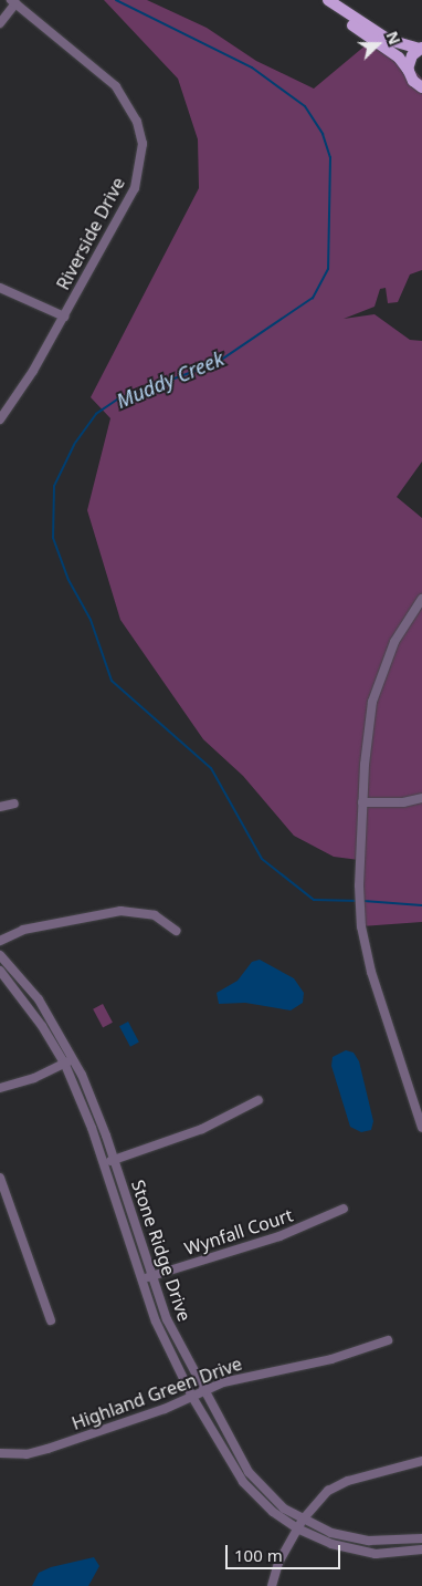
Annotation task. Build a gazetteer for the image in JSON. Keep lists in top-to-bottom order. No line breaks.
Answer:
{"streets":{"street":["Riverside Drive","Wynfall Court","Stone Ridge Drive","Highland Green Drive"]},"crossings":[["Wynfall Court","Stone Ridge Drive"],["Stone Ridge Drive","Highland Green Drive"]],"water":["Muddy Creek"],"scale_bar":"100 m","north":"right"}
